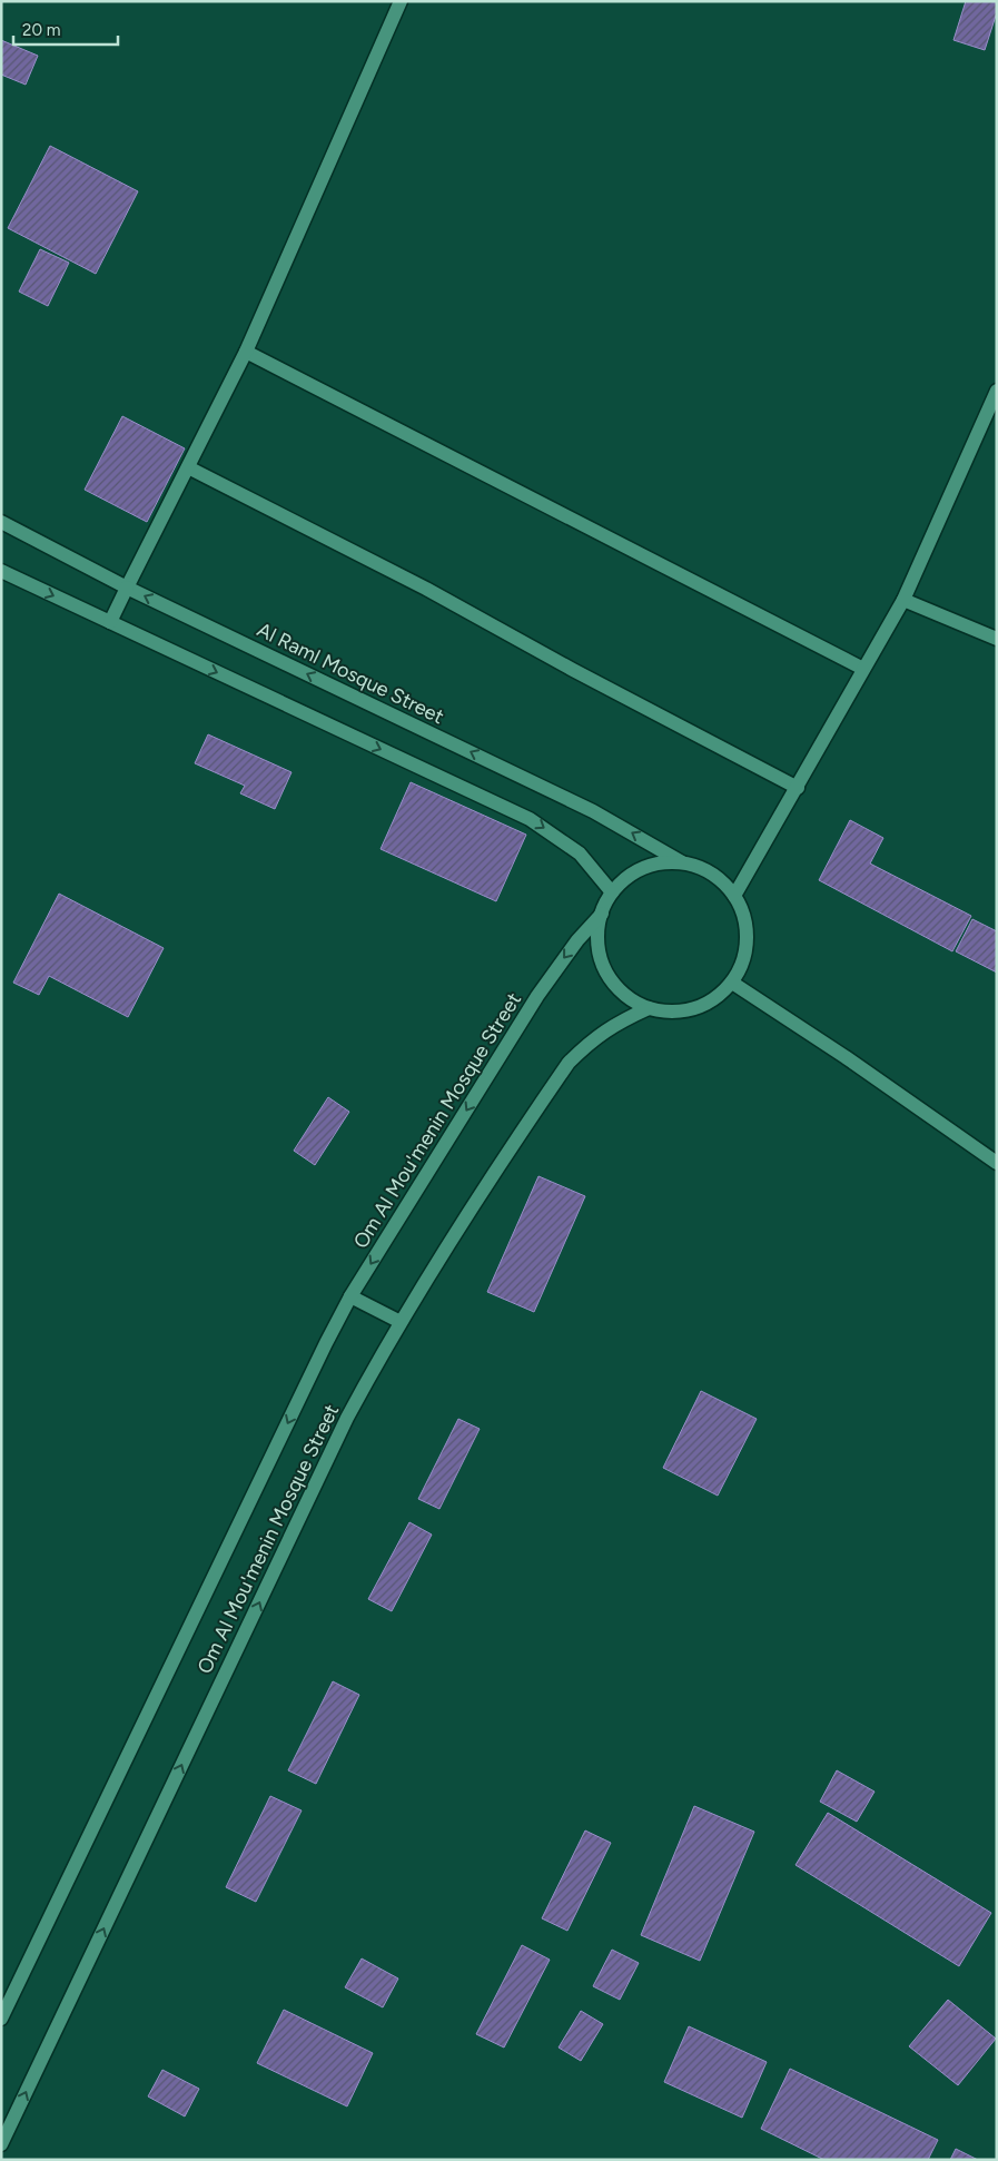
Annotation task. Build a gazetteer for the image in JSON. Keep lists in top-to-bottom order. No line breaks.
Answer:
{"streets":{"street":["Al Raml Mosque Street","Om Al Mou'menin Mosque Street"]},"crossings":[["Al Raml Mosque Street","Om Al Mou'menin Mosque Street"]],"scale_bar":"20 m"}
